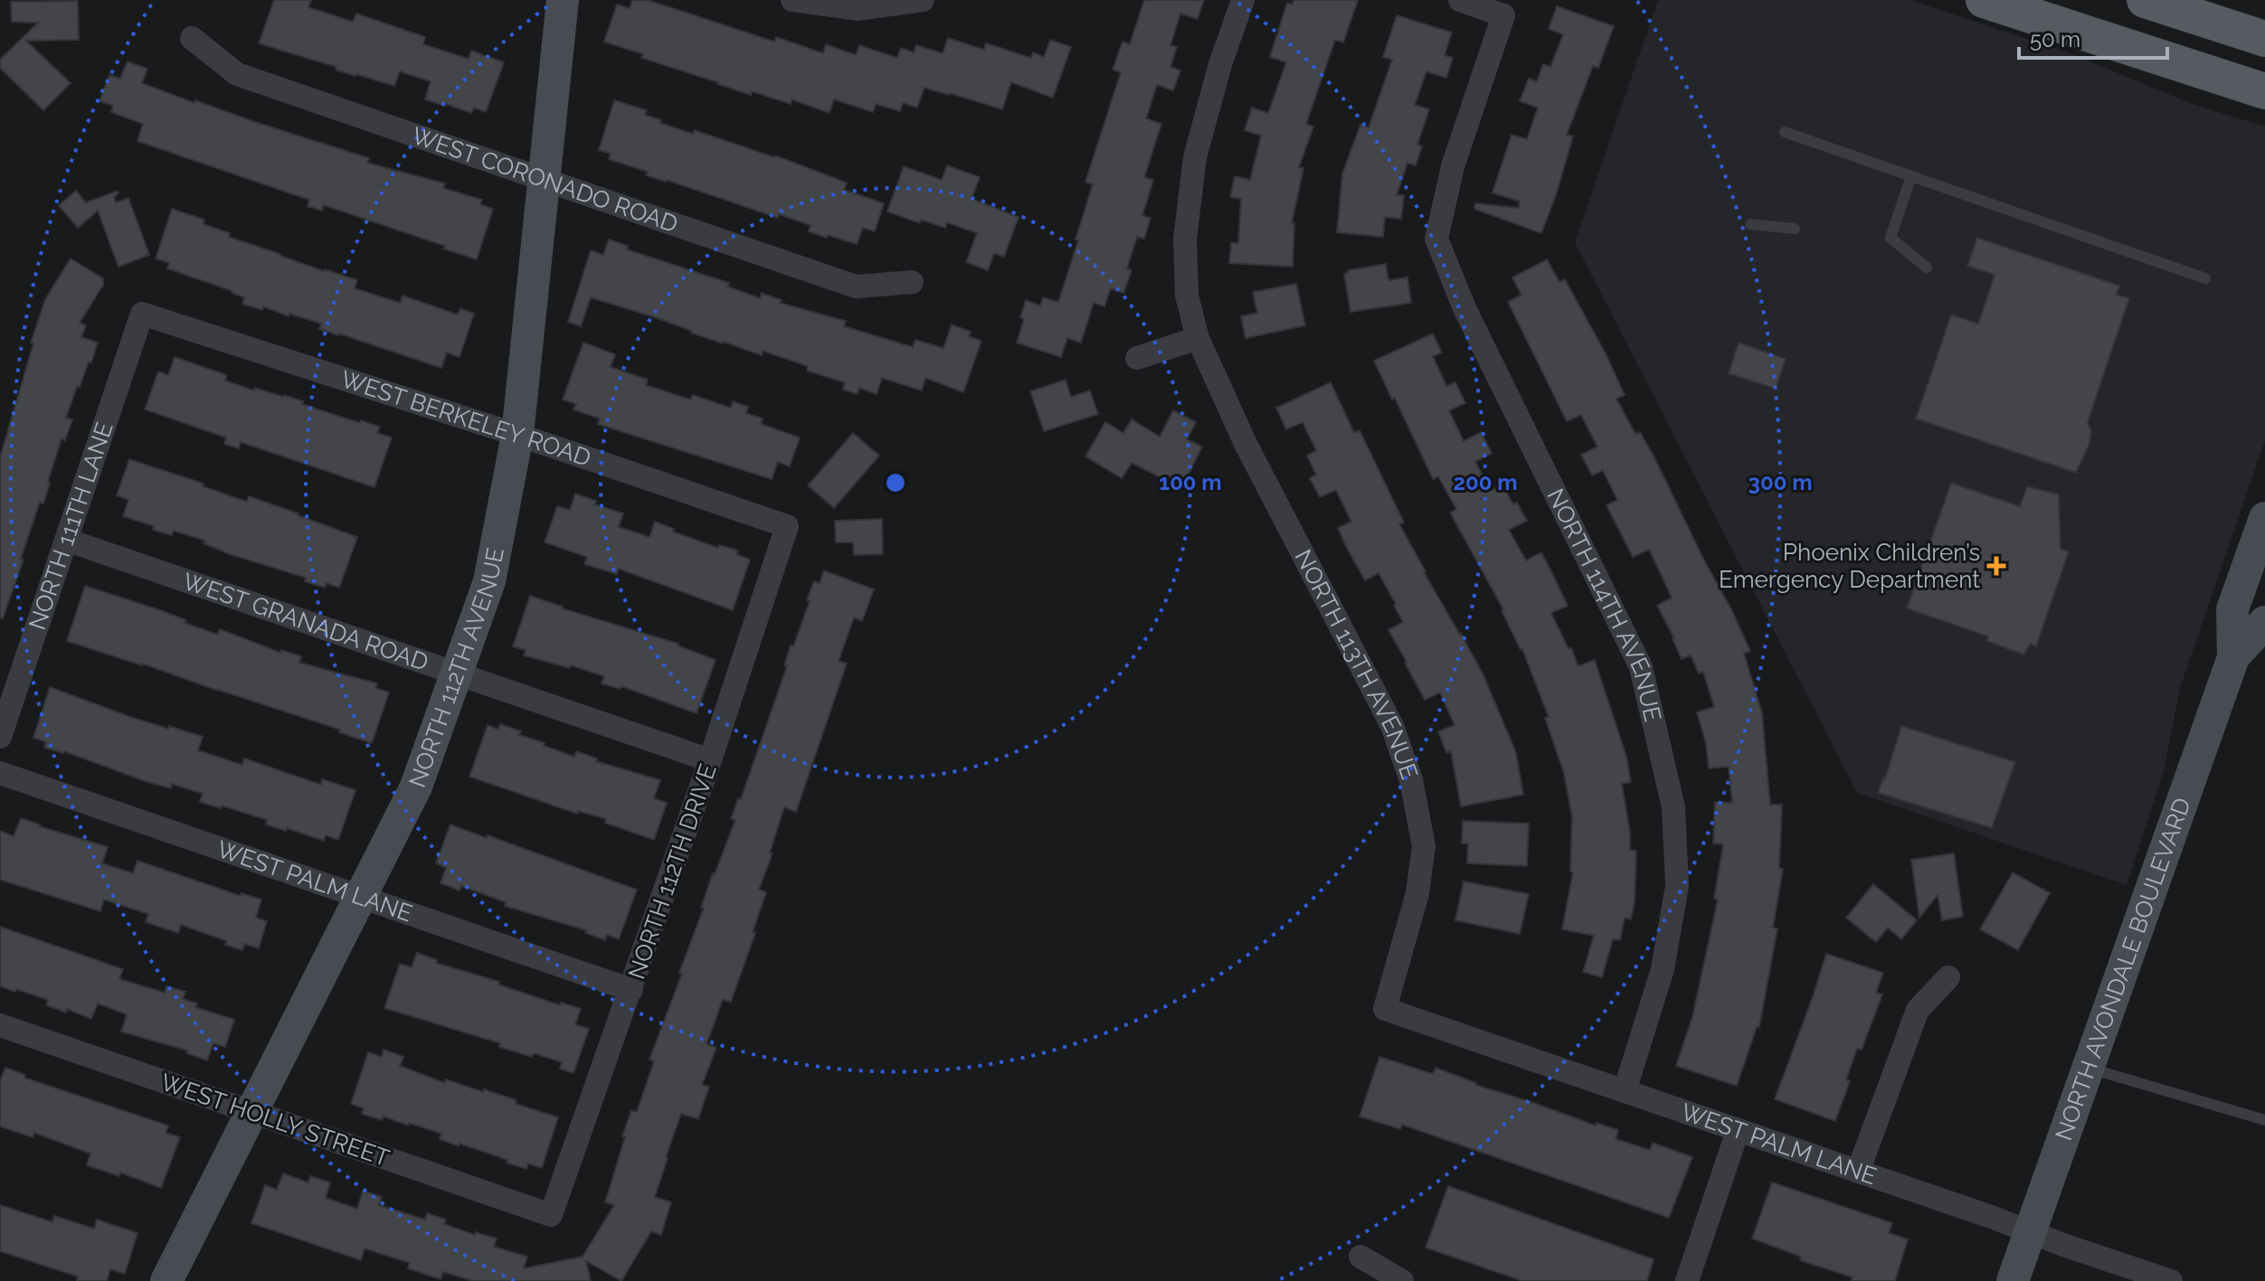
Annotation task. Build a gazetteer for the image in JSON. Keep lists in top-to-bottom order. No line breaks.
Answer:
{"streets":{"street":["WEST CORONADO ROAD","WEST BERKELEY ROAD","NORTH 111TH LANE","NORTH 114TH AVENUE","WEST GRANADA ROAD","NORTH 113TH AVENUE","NORTH 112TH AVENUE","NORTH 112TH DRIVE","WEST PALM LANE","NORTH AVONDALE BOULEVARD","WEST HOLLY STREET"]},"crossings":[["WEST CORONADO ROAD","NORTH 112TH AVENUE"],["WEST BERKELEY ROAD","NORTH 111TH LANE"],["WEST BERKELEY ROAD","NORTH 112TH AVENUE"],["WEST BERKELEY ROAD","NORTH 112TH DRIVE"],["NORTH 111TH LANE","WEST GRANADA ROAD"],["NORTH 114TH AVENUE","WEST PALM LANE"],["WEST GRANADA ROAD","NORTH 112TH AVENUE"],["WEST GRANADA ROAD","NORTH 112TH DRIVE"],["NORTH 113TH AVENUE","WEST PALM LANE"],["NORTH 112TH AVENUE","WEST PALM LANE"],["NORTH 112TH AVENUE","WEST HOLLY STREET"],["NORTH 112TH DRIVE","WEST PALM LANE"],["NORTH 112TH DRIVE","WEST HOLLY STREET"],["WEST PALM LANE","NORTH AVONDALE BOULEVARD"]],"places":{"health":["Phoenix Children’s Emergency Department"]},"scale_bar":"50 m","rings":["100 m","200 m","300 m"]}
